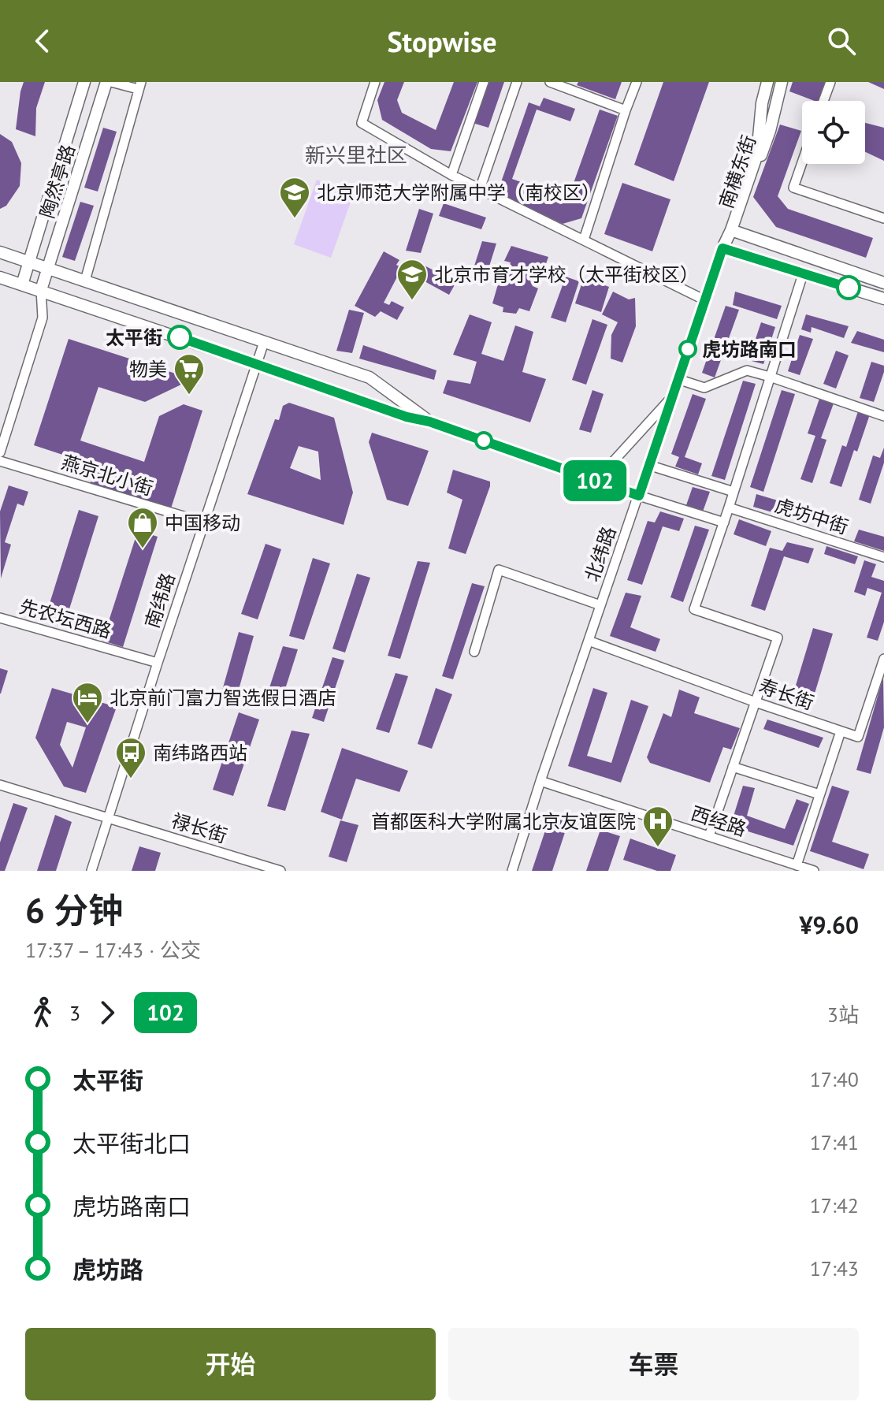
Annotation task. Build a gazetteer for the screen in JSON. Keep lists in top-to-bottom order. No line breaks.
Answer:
{"streets":{"main road":["南横东街","陶然亭路"],"street":["燕京北小街","虎坊中街","北纬路","南纬路","先农坛西路","寿长街","西经路","禄长街"]},"crossings":[["燕京北小街","南纬路"],["北纬路","寿长街"],["北纬路","西经路"],["南纬路","先农坛西路"],["南纬路","禄长街"]],"districts":["新兴里社区"],"places":{"school or university":["北京师范大学附属中学（南校区）","北京市育才学校（太平街校区）"],"other":["太平街","虎坊路南口"],"supermarket":["物美"],"shop":["中国移动"],"hotel":["北京前门富力智选假日酒店"],"bus stop":["南纬路西站"],"hospital":["首都医科大学附属北京友谊医院"]},"lines":["bus line 102"],"page":{"header":"Stopwise","on_map":"102","heading":["6 分钟","17:37 – 17:43 · 公交","¥9.60"],"legs":["3","102","3站"],"list":[{"name":"太平街","value":"17:40"},{"name":"太平街北口","value":"17:41"},{"name":"虎坊路南口","value":"17:42"},{"name":"虎坊路","value":"17:43"}],"buttons":["开始","车票"]}}
